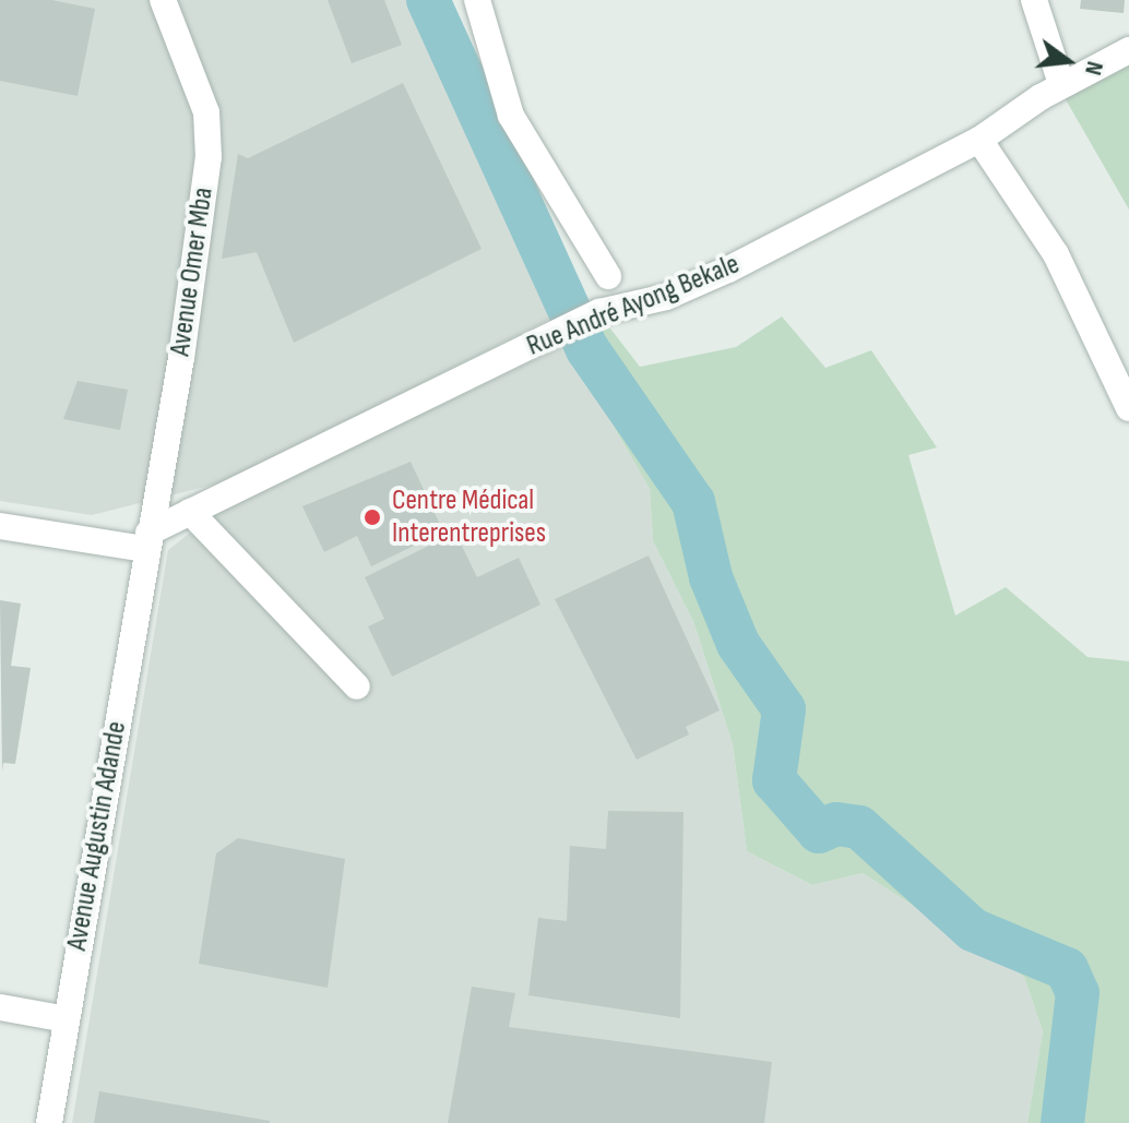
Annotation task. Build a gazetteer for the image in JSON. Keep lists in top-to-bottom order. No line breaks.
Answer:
{"streets":{"street":["Avenue Omer Mba","Rue André Ayong Bekale","Avenue Augustin Adande"]},"crossings":[["Avenue Omer Mba","Rue André Ayong Bekale"],["Avenue Omer Mba","Avenue Augustin Adande"],["Rue André Ayong Bekale","Avenue Augustin Adande"]],"places":["Centre Médical Interentreprises"],"north":"right"}
